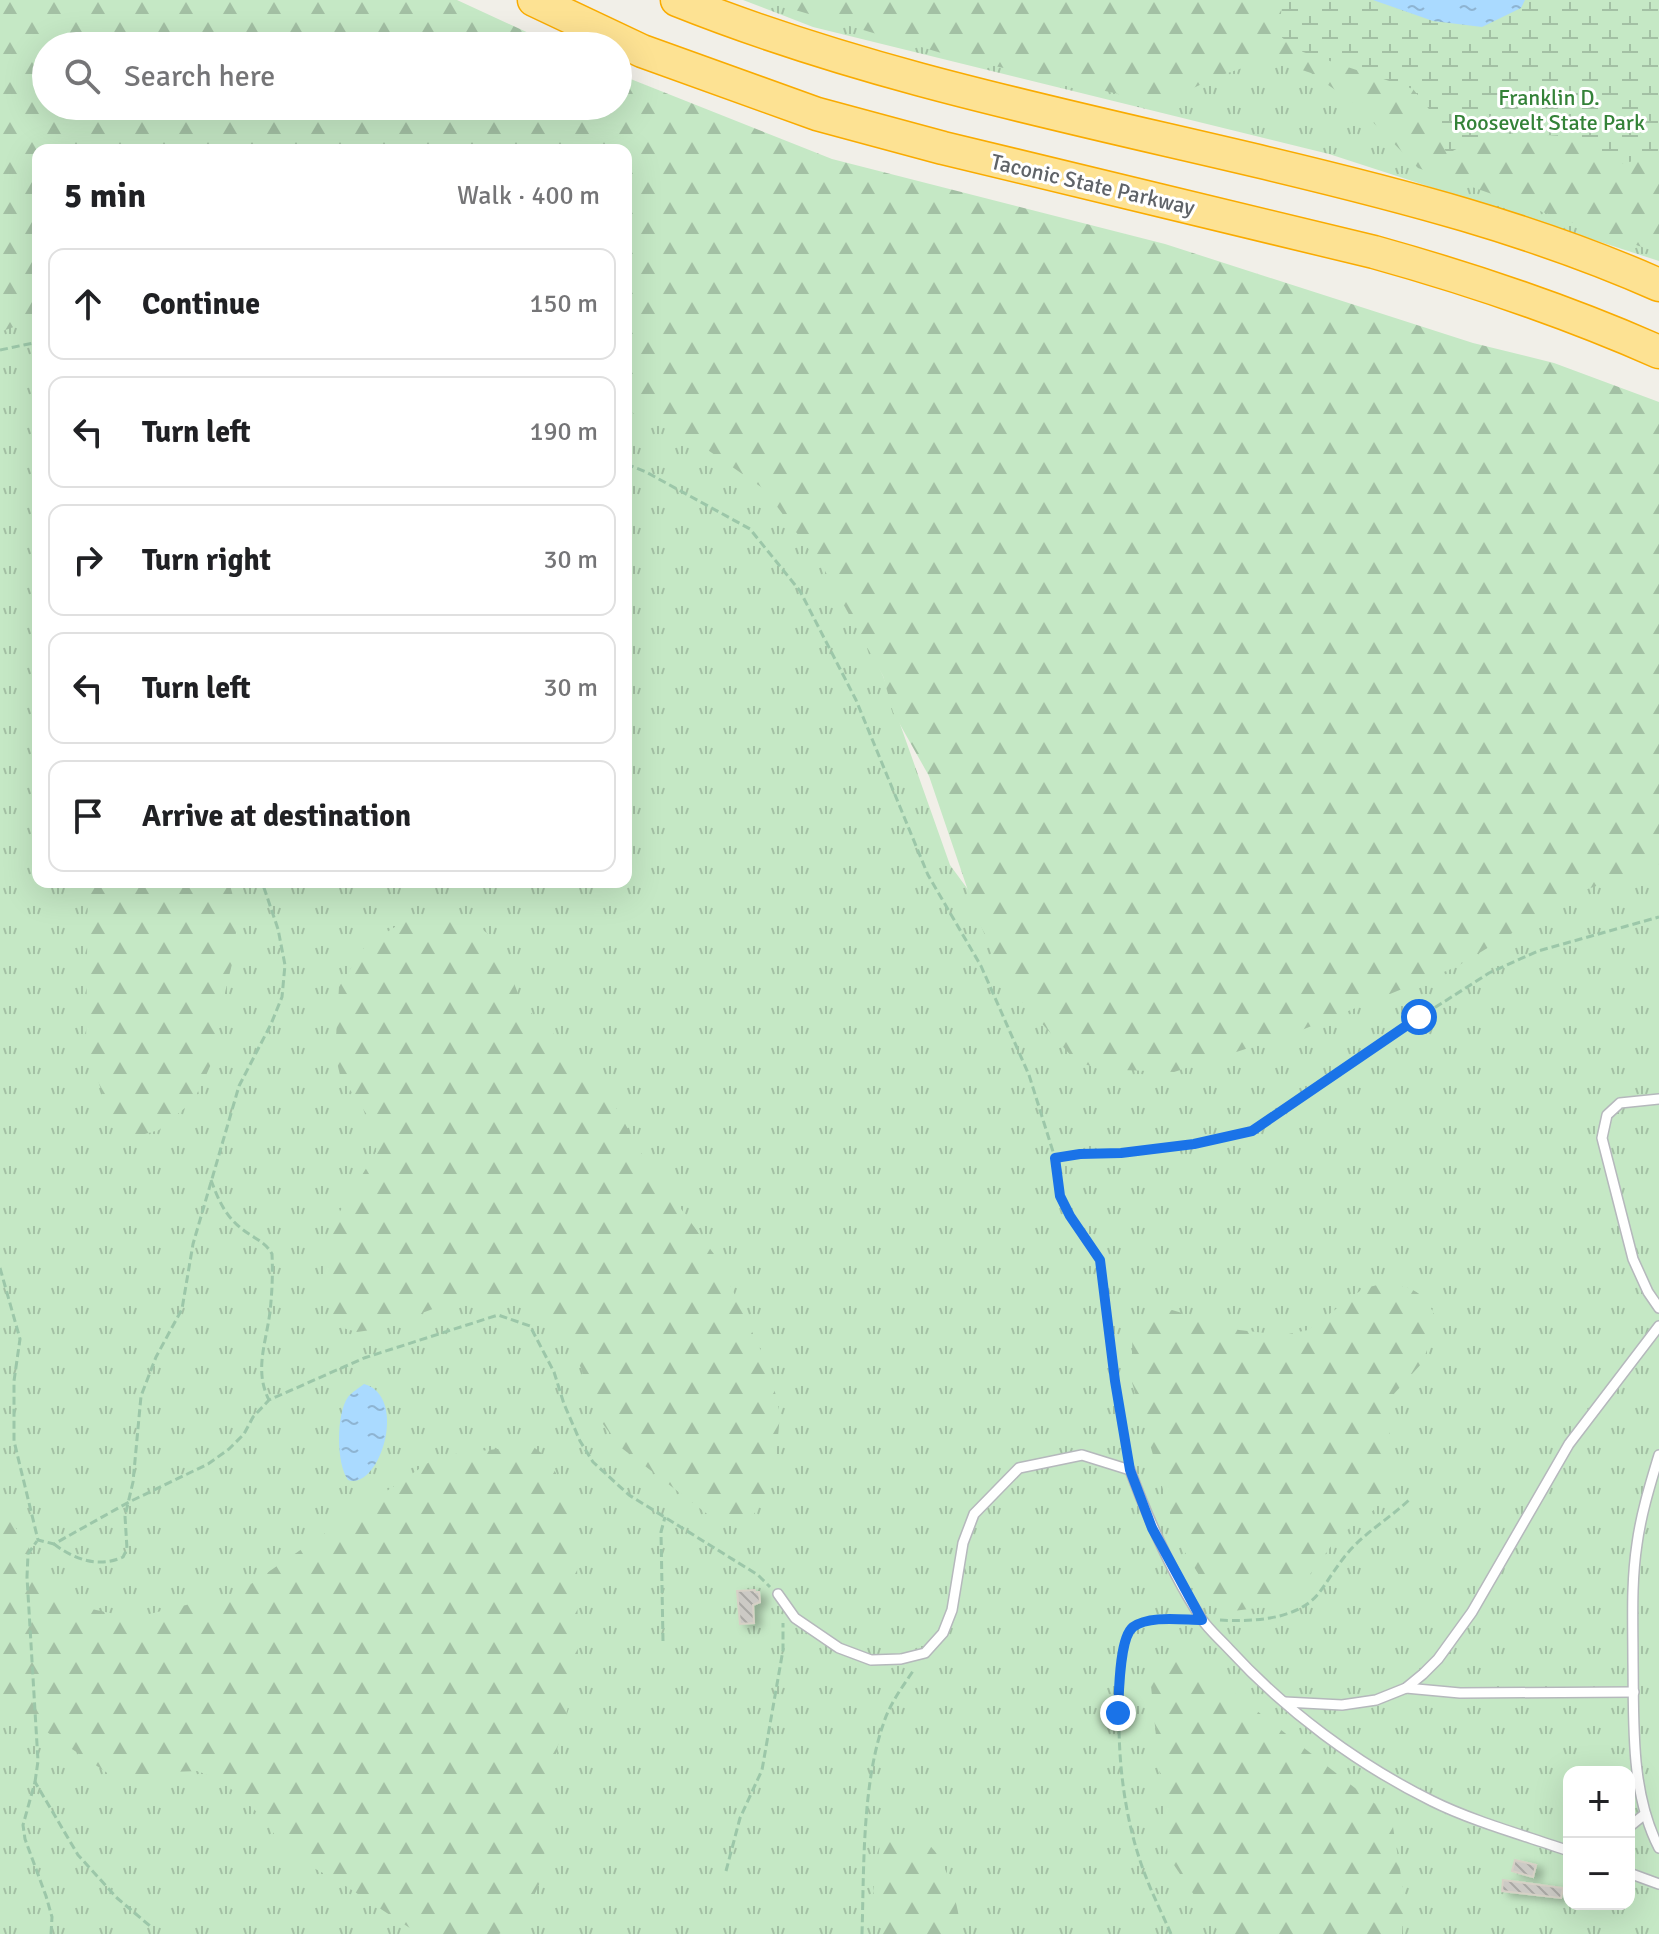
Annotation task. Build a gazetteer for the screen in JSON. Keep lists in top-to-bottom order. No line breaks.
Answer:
{"streets":{"highway":["Taconic State Parkway"]},"parks":["Franklin D. Roosevelt State Park"],"page":{"search":"Search here","heading":["5 min","Walk · 400 m"],"list":[["Continue","150 m"],["Turn left","190 m"],["Turn right","30 m"],["Turn left","30 m"],"Arrive at destination"],"map_buttons":["+","−"]}}
